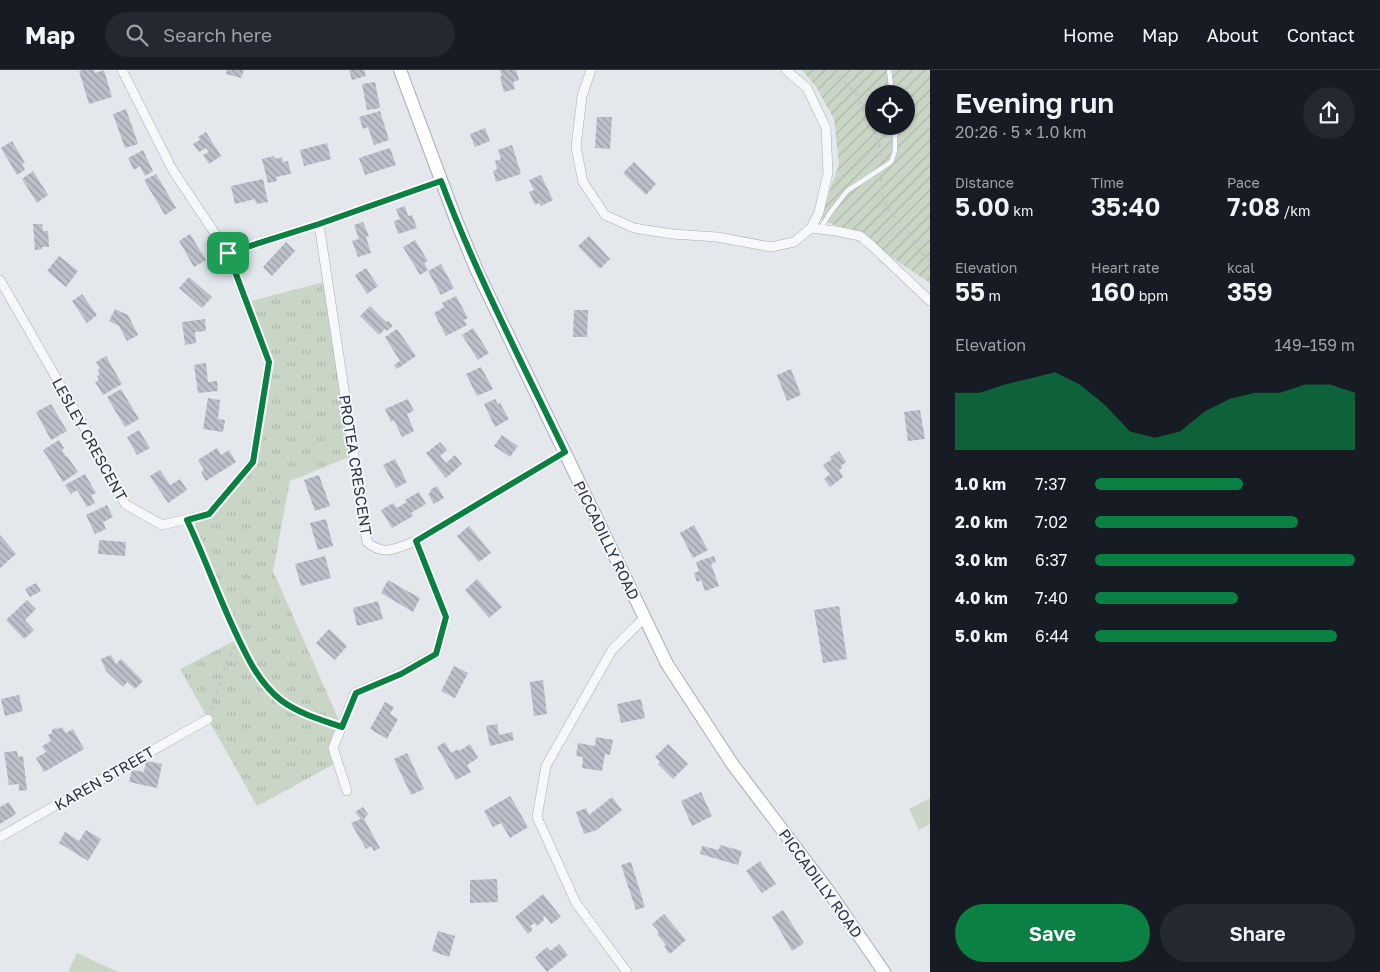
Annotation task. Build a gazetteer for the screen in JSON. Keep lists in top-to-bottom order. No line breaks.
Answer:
{"streets":{"main road":["PICCADILLY ROAD"],"street":["LESLEY CRESCENT","PROTEA CRESCENT","KAREN STREET"]},"crossings":[["PROTEA CRESCENT","PICCADILLY ROAD"]],"page":{"header":"Map","search":"Search here","nav":["Home","Map","About","Contact"],"heading":["Evening run","20:26 · 5 × 1.0 km"],"stats":[["Distance","5.00 km"],["Time","35:40"],["Pace","7:08 /km"],["Elevation","55 m"],["Heart rate","160 bpm"],["kcal","359"]],"chart":["Elevation","149–159 m"],"list":[{"name":"1.0 km","note":"7:37"},{"name":"2.0 km","note":"7:02"},{"name":"3.0 km","note":"6:37"},{"name":"4.0 km","note":"7:40"},{"name":"5.0 km","note":"6:44"}],"buttons":["Save","Share"]}}
